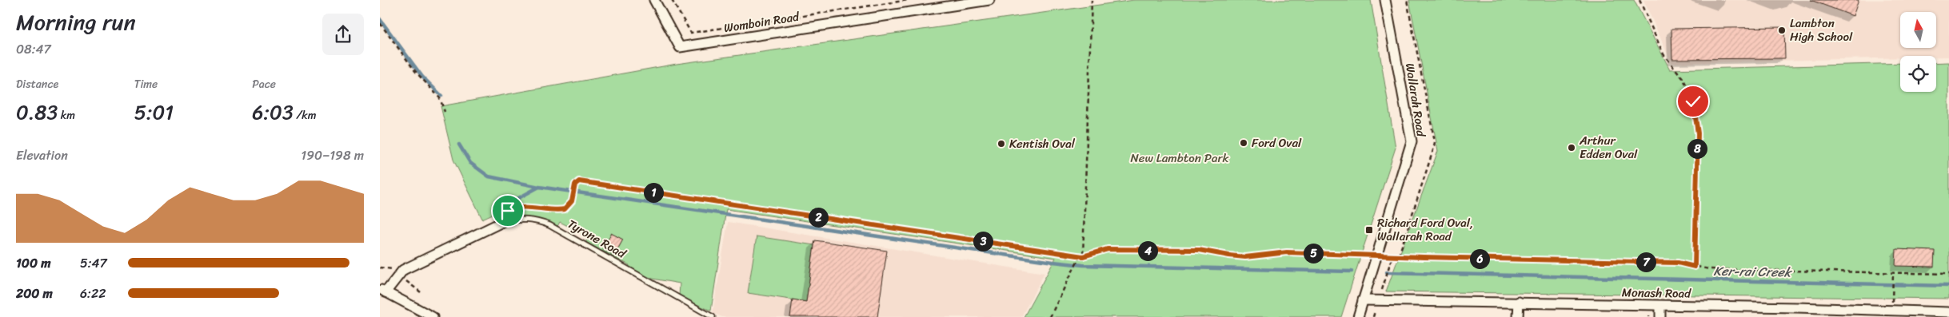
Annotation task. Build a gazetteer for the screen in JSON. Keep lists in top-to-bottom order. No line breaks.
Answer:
{"streets":{"street":["Womboin Road","Wallarah Road","Tyrone Road","Monash Road"]},"crossings":[["Wallarah Road","Monash Road"]],"water":["Ker-rai Creek"],"parks":["New Lambton Park"],"places":{"other":["Lambton High School","Ford Oval","Kentish Oval","Arthur Edden Oval"],"transit":["Richard Ford Oval, Wallarah Road"]},"north":"top","page":{"heading":["Morning run","08:47"],"stats":[["Distance","0.83 km"],["Time","5:01"],["Pace","6:03 /km"]],"chart":["Elevation","190–198 m"],"pins":["8","1","2","3","4","5","6","7"],"list":[{"name":"100 m","note":"5:47"},{"name":"200 m","note":"6:22"}]}}
